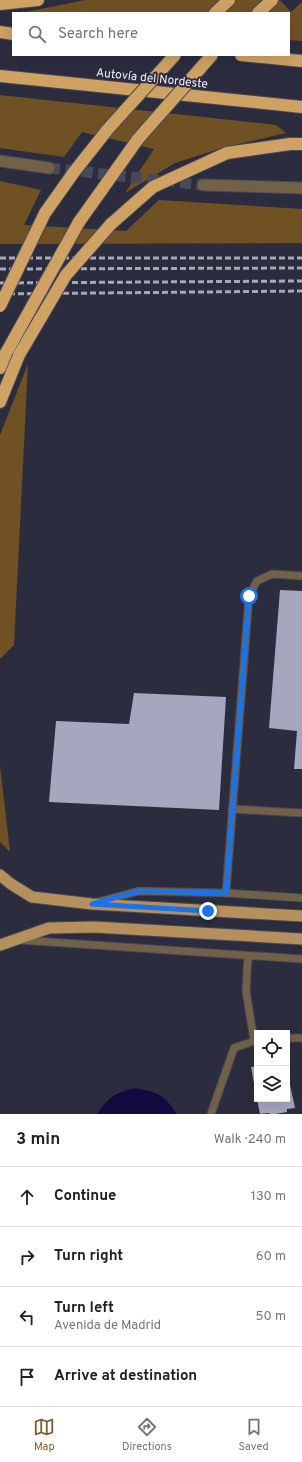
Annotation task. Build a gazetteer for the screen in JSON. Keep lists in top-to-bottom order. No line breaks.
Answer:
{"streets":{"highway":["Autovía del Nordeste"]},"page":{"search":"Search here","heading":["3 min","Walk · 240 m"],"list":[["Continue","130 m"],["Turn right","60 m"],["Turn left","Avenida de Madrid","50 m"],"Arrive at destination"],"nav":["Map","Directions","Saved"]}}
